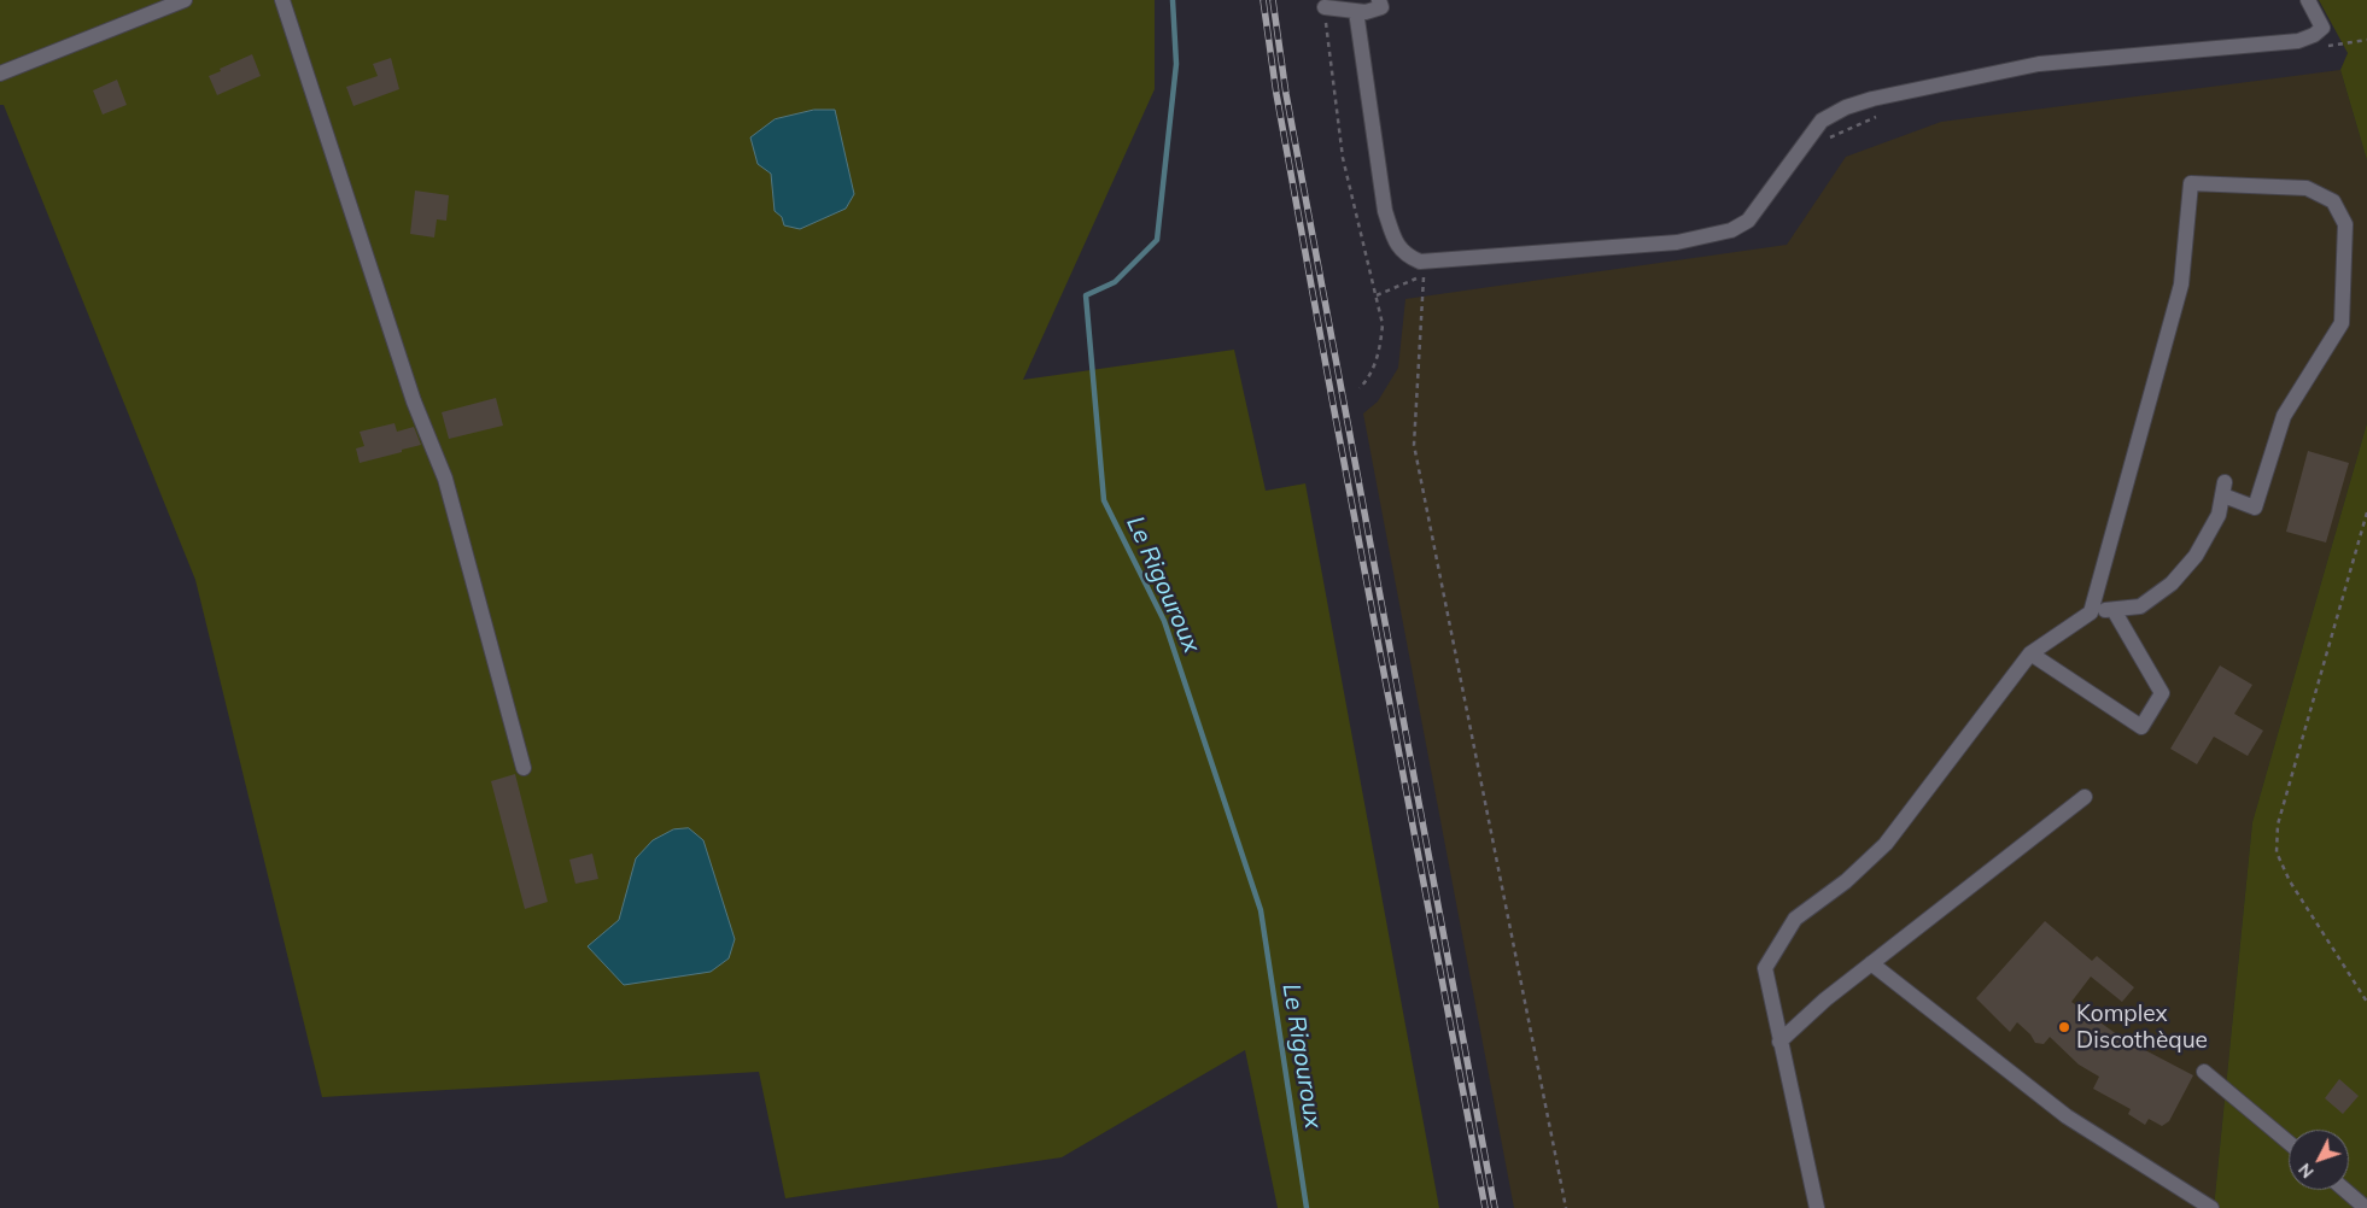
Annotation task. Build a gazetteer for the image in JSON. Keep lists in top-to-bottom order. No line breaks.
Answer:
{"water":["Le Rigouroux"],"places":["Komplex Discothèque"],"north":"bottom left"}
